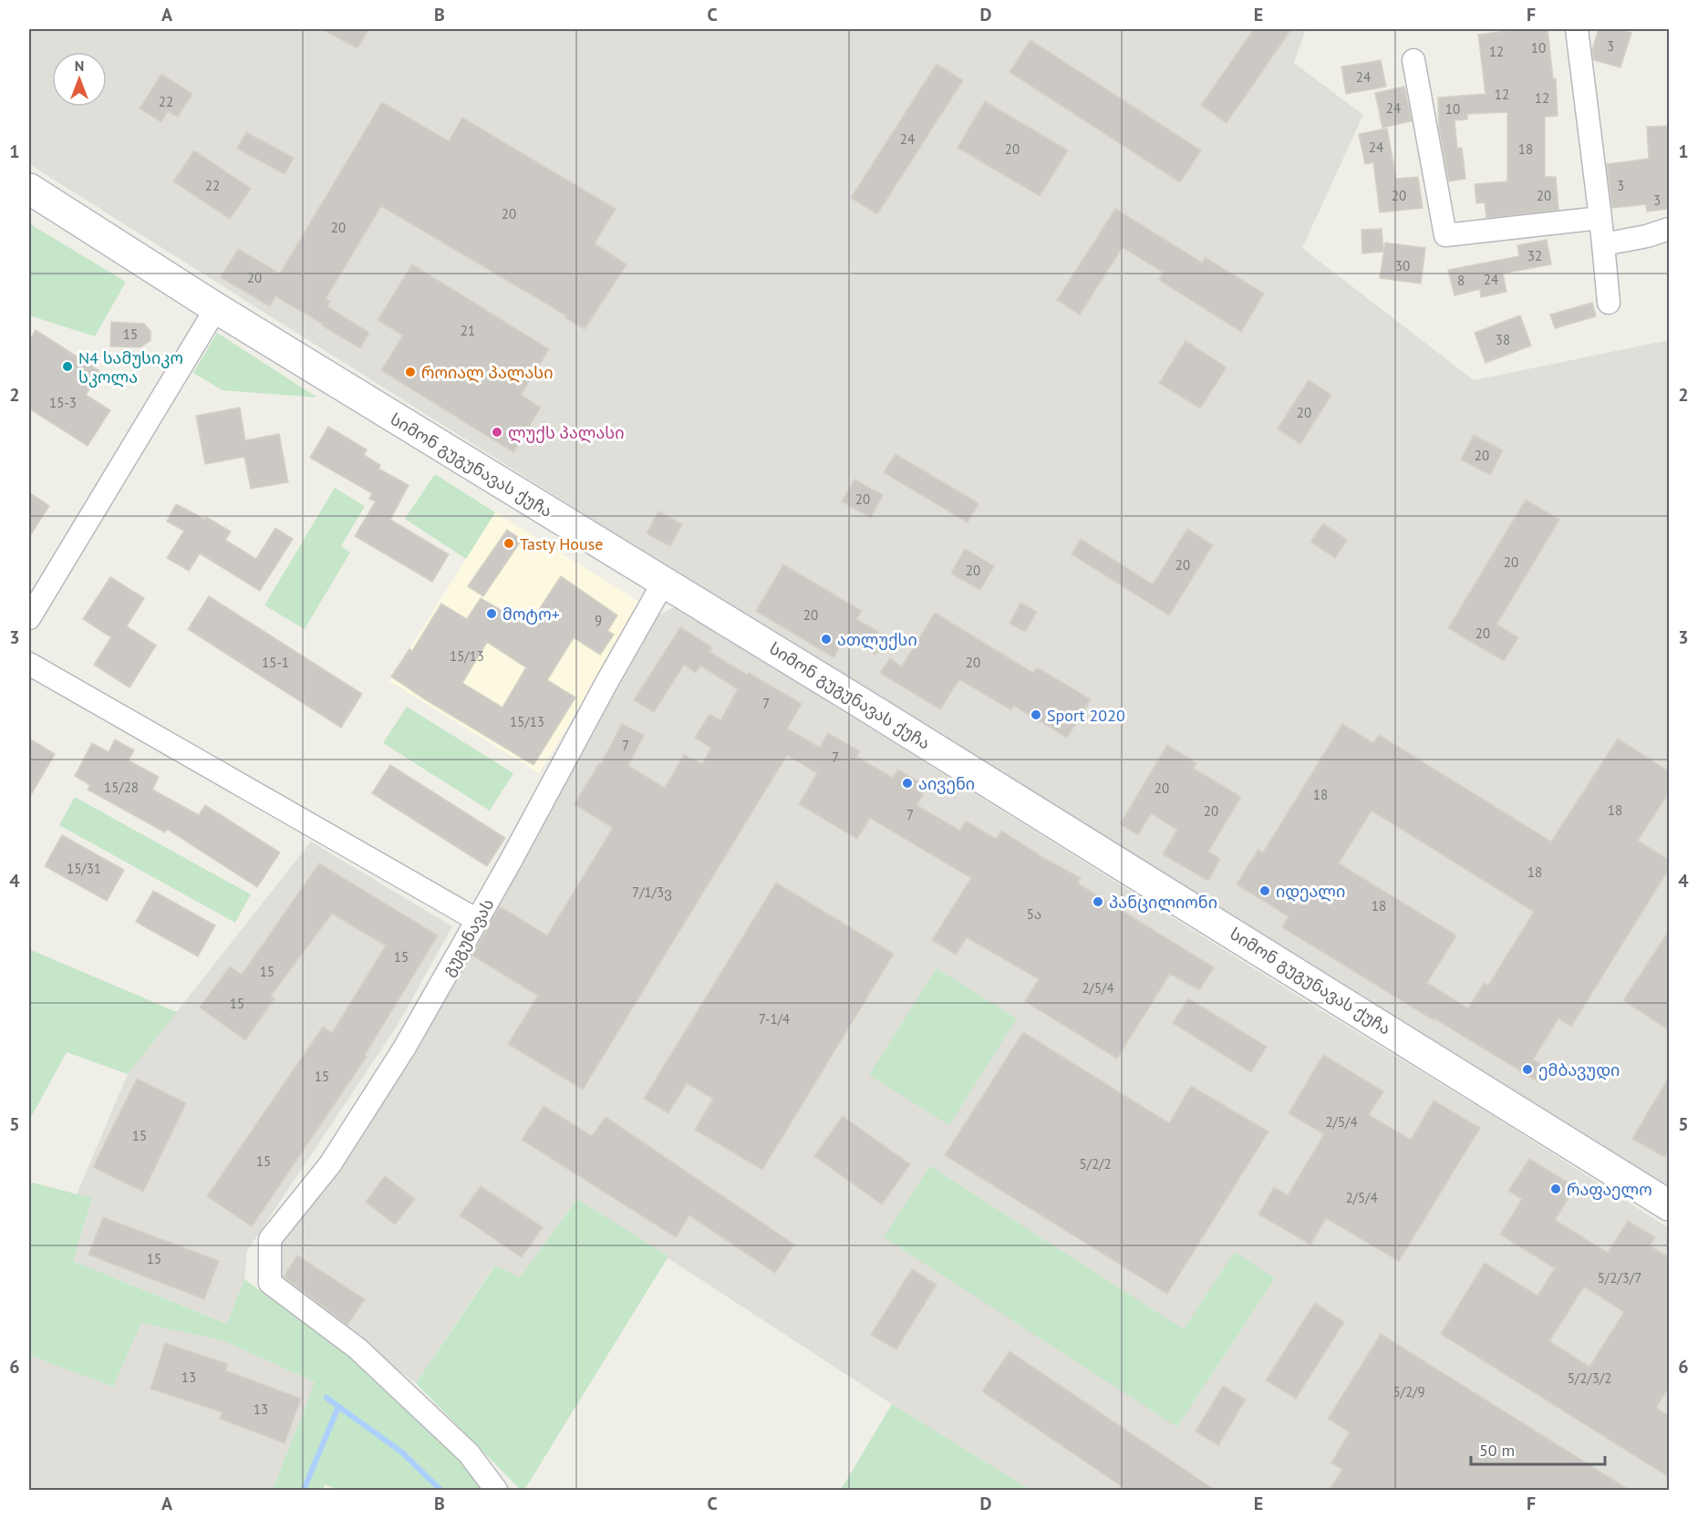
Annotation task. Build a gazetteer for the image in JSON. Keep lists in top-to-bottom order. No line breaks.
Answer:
{"streets":{"main road":["სიმონ გუგუნავას ქუჩა"],"street":["გუგუნავას"]},"crossings":[["სიმონ გუგუნავას ქუჩა","გუგუნავას"]],"places":["N4 სამუსიკო სკოლა","როიალ პალასი","ლუქს პალასი","Tasty House","მოტო+","ათლუქსი","Sport 2020","აივენი","იდეალი","პანცილიონი","ემბავუდი","რაფაელო"],"house_numbers":["3","10","12","24","12","12","22","24","10","24","24","20","18","22","3","20","20","3","20","20","32","30","20","24","8","21","15","38","15-3","20","20","20","20","20","20","20","9","20","15/13","15-1","20","7","15/13","7","7","15/28","20","18","18","20","7","15/31","18","7/1/3ვ","18","5ა","15","15","2/5/4","15","7-1/4","15","2/5/4","15","15","5/2/2","2/5/4","15","5/2/3/7","13","5/2/3/2","5/2/9","13"],"scale_bar":"50 m","north":"top","grid":{"columns":["A","B","C","D","E","F"],"rows":["1","2","3","4","5","6"]}}
